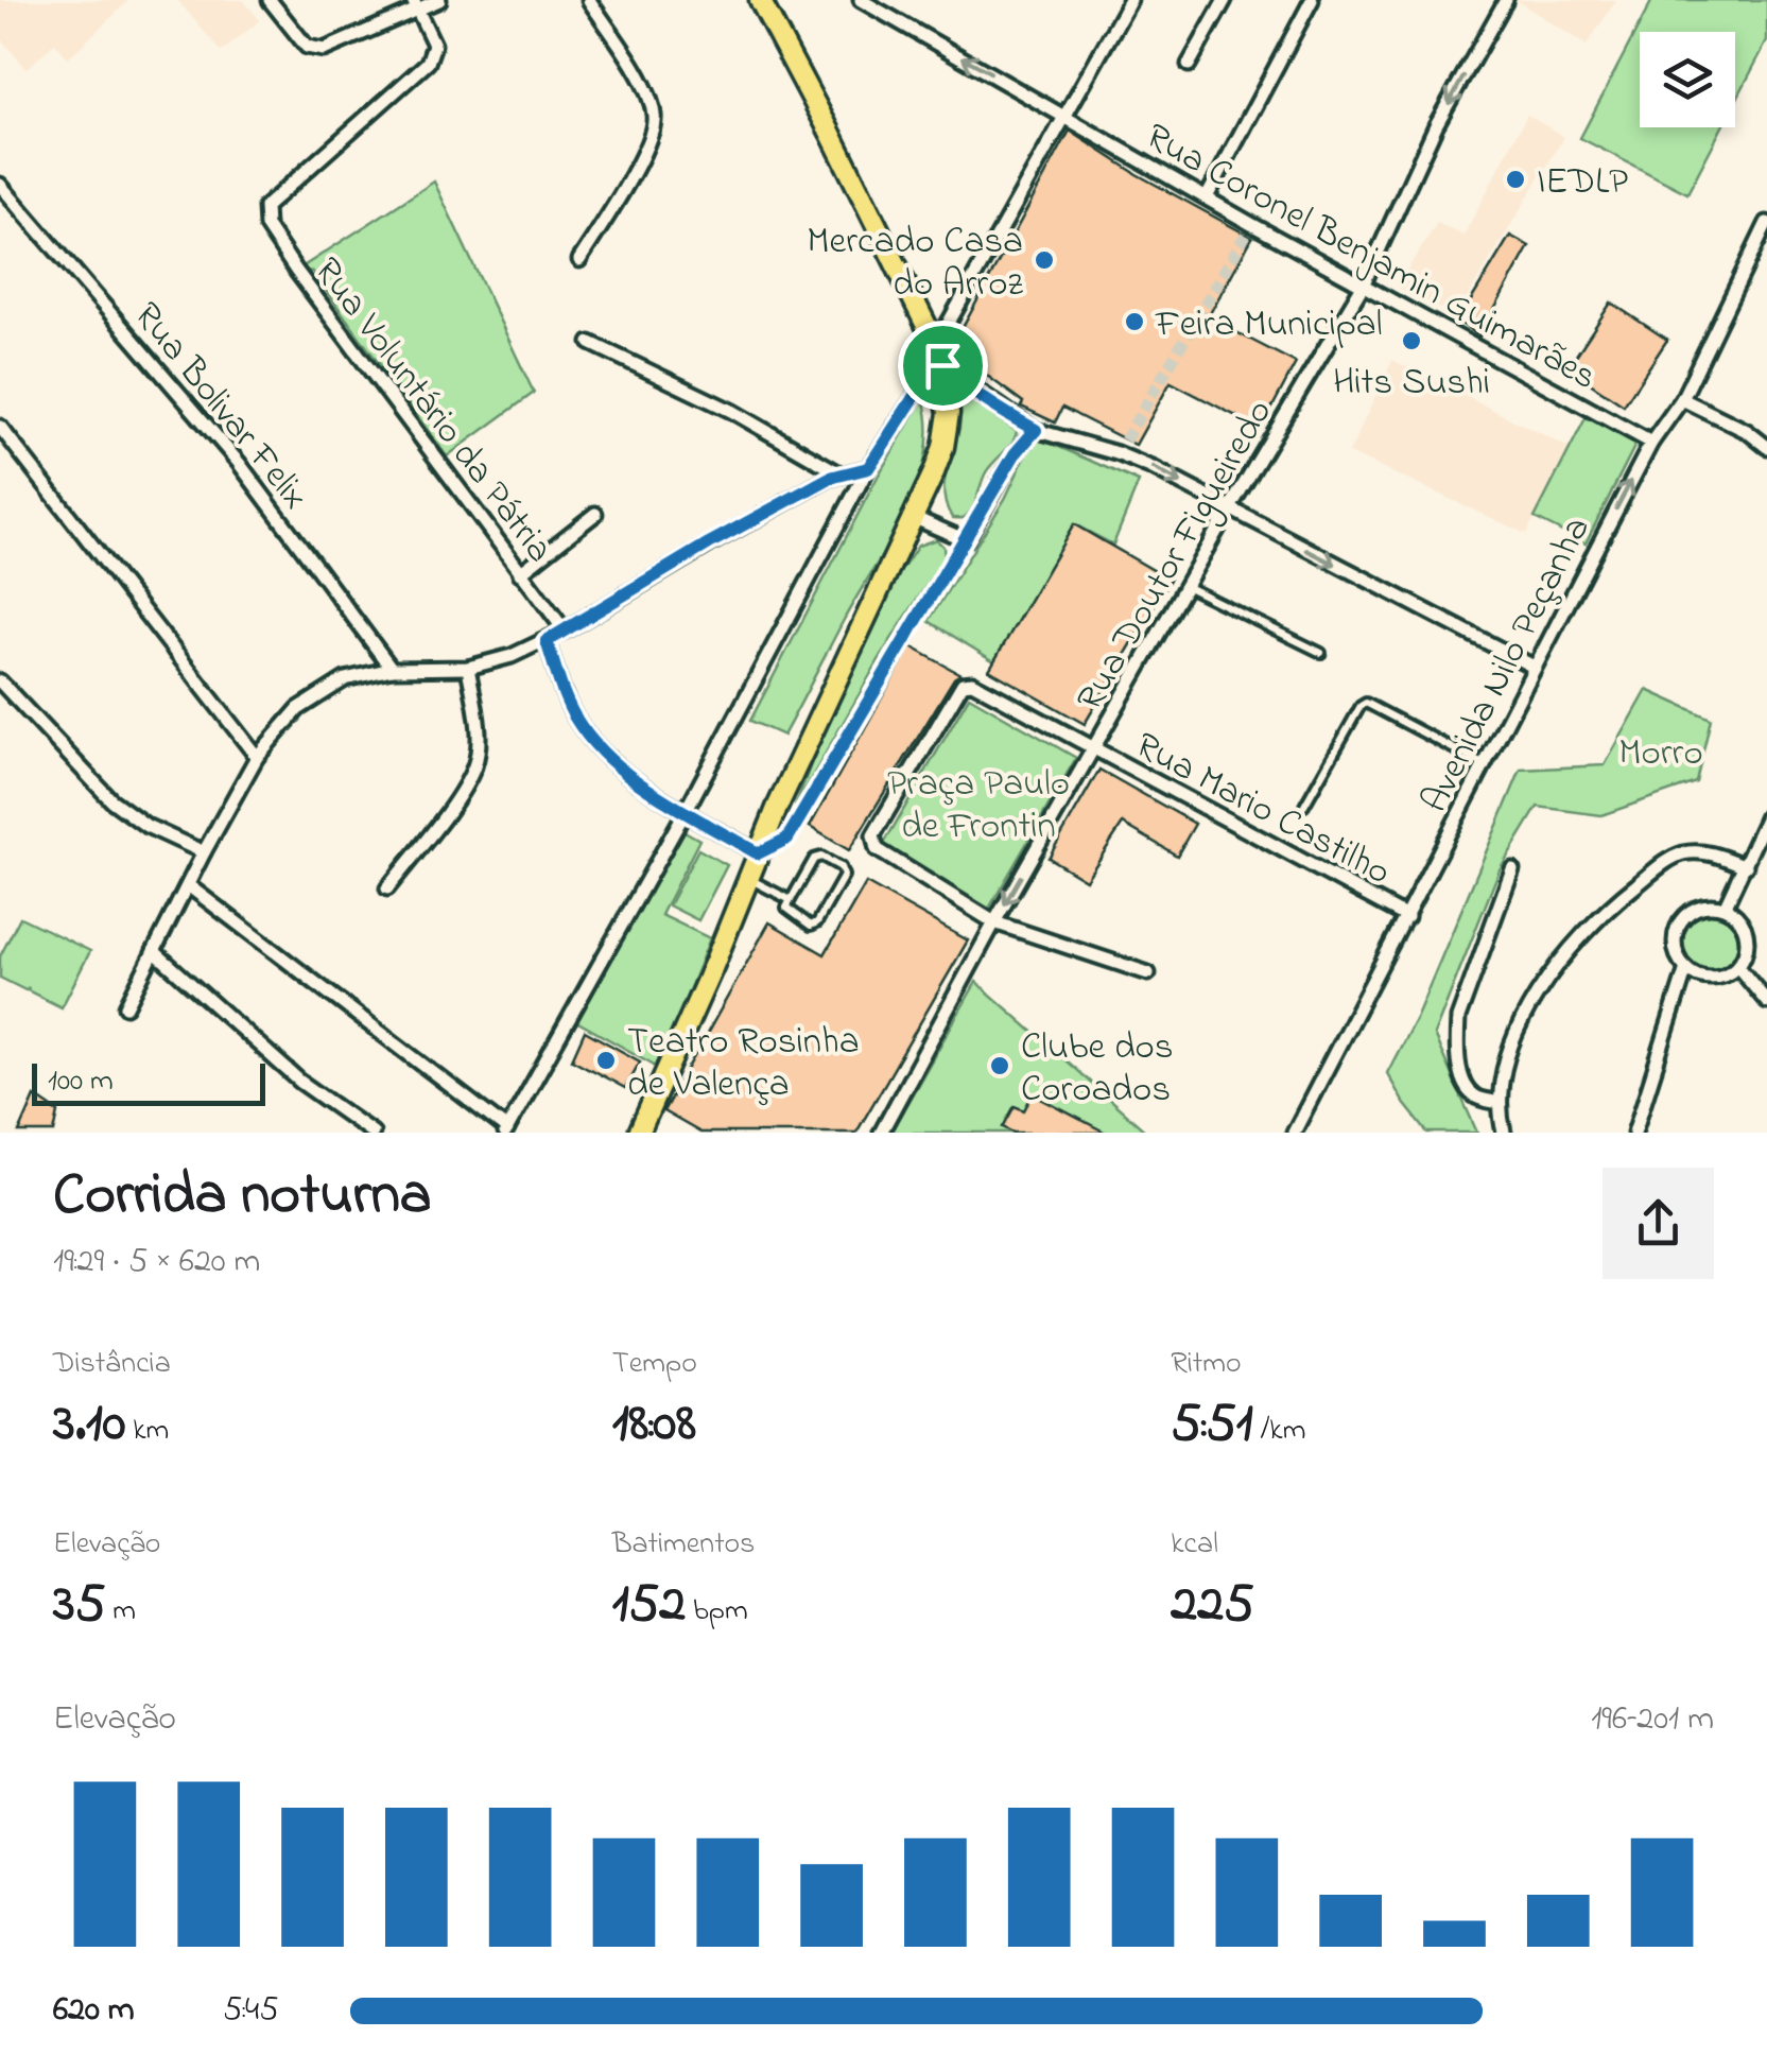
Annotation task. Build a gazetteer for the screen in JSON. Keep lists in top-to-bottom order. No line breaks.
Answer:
{"streets":{"street":["Rua Coronel Benjamin Guimarães","Rua Bolivar Felix","Rua Voluntário da Pátria","Rua Doutor Figueiredo","Avenida Nilo Peçanha","Rua Mario Castilho"]},"crossings":[["Rua Coronel Benjamin Guimarães","Rua Doutor Figueiredo"],["Rua Coronel Benjamin Guimarães","Avenida Nilo Peçanha"],["Rua Doutor Figueiredo","Rua Mario Castilho"],["Avenida Nilo Peçanha","Rua Mario Castilho"]],"one_way":["Rua Doutor Figueiredo"],"parks":["Morro","Praça Paulo de Frontin"],"places":["IEDLP","Mercado Casa do Arroz","Feira Municipal","Hits Sushi","Teatro Rosinha de Valença","Clube dos Coroados"],"scale_bar":"100 m","page":{"scale":"100 m","heading":["Corrida noturna","19:29 · 5 × 620 m"],"stats":[["Distância","3.10 km"],["Tempo","18:08"],["Ritmo","5:51 /km"],["Elevação","35 m"],["Batimentos","152 bpm"],["kcal","225"]],"chart":["Elevação","196–201 m"],"list":[{"name":"620 m","note":"5:45"}]}}
